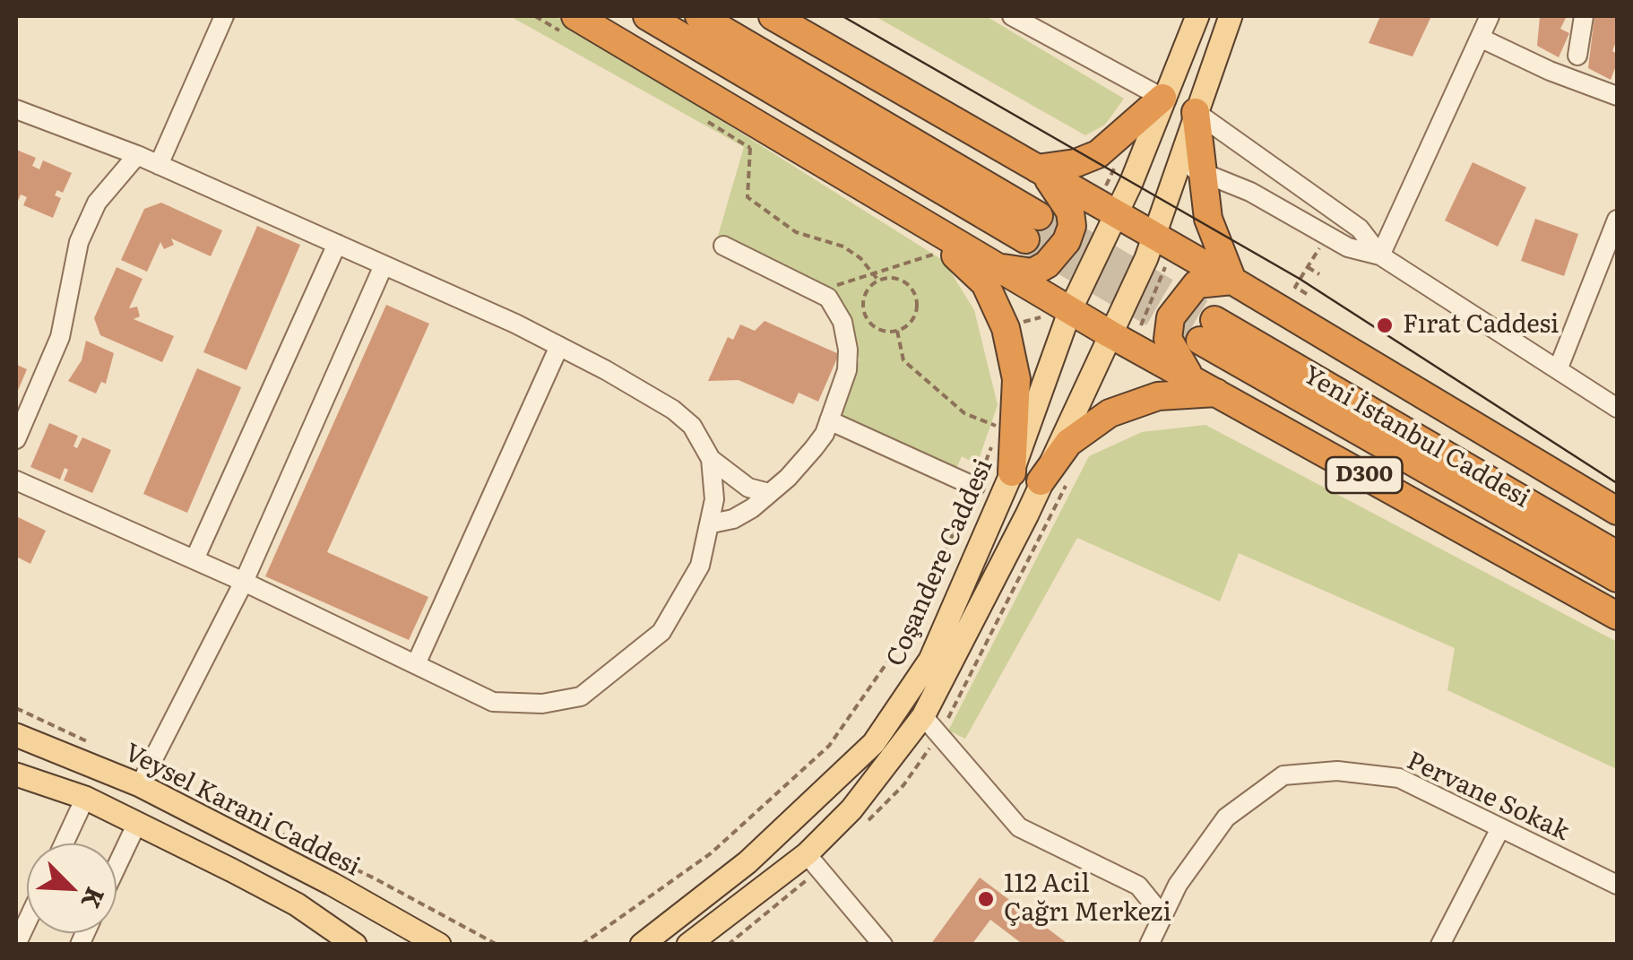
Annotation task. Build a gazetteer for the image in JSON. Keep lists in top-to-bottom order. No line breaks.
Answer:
{"streets":{"highway":["Yeni İstanbul Caddesi","D300"],"main road":["Coşandere Caddesi","Veysel Karani Caddesi"],"street":["Pervane Sokak"]},"crossings":[["D300","Coşandere Caddesi"]],"places":["Fırat Caddesi","112 Acil Çağrı Merkezi"],"north":"bottom right"}
